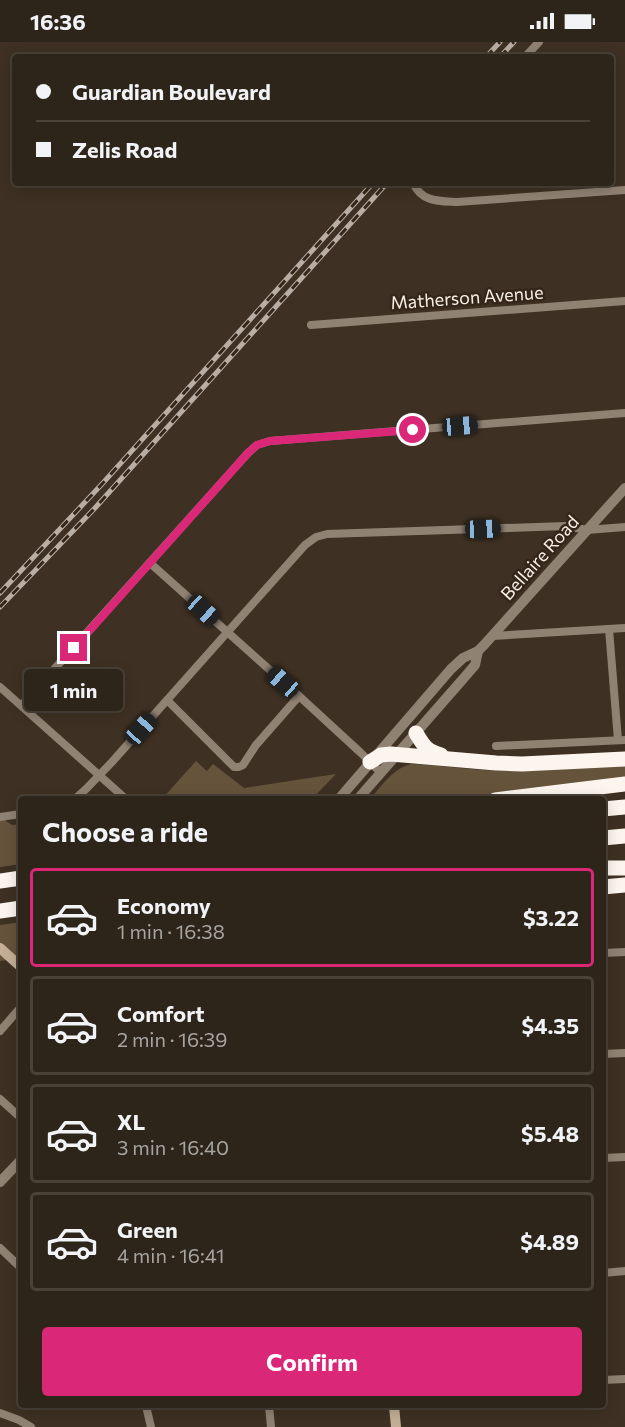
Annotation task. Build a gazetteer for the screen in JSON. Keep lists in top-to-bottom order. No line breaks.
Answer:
{"streets":{"street":["Matherson Avenue","Bellaire Road"]},"page":{"status":"16:36","banner":["Guardian Boulevard","Zelis Road"],"bubble":"1 min","heading":"Choose a ride","list":[{"name":"Economy","note":"1 min · 16:38","value":"$3.22"},{"name":"Comfort","note":"2 min · 16:39","value":"$4.35"},{"name":"XL","note":"3 min · 16:40","value":"$5.48"},{"name":"Green","note":"4 min · 16:41","value":"$4.89"}],"buttons":"Confirm"}}
